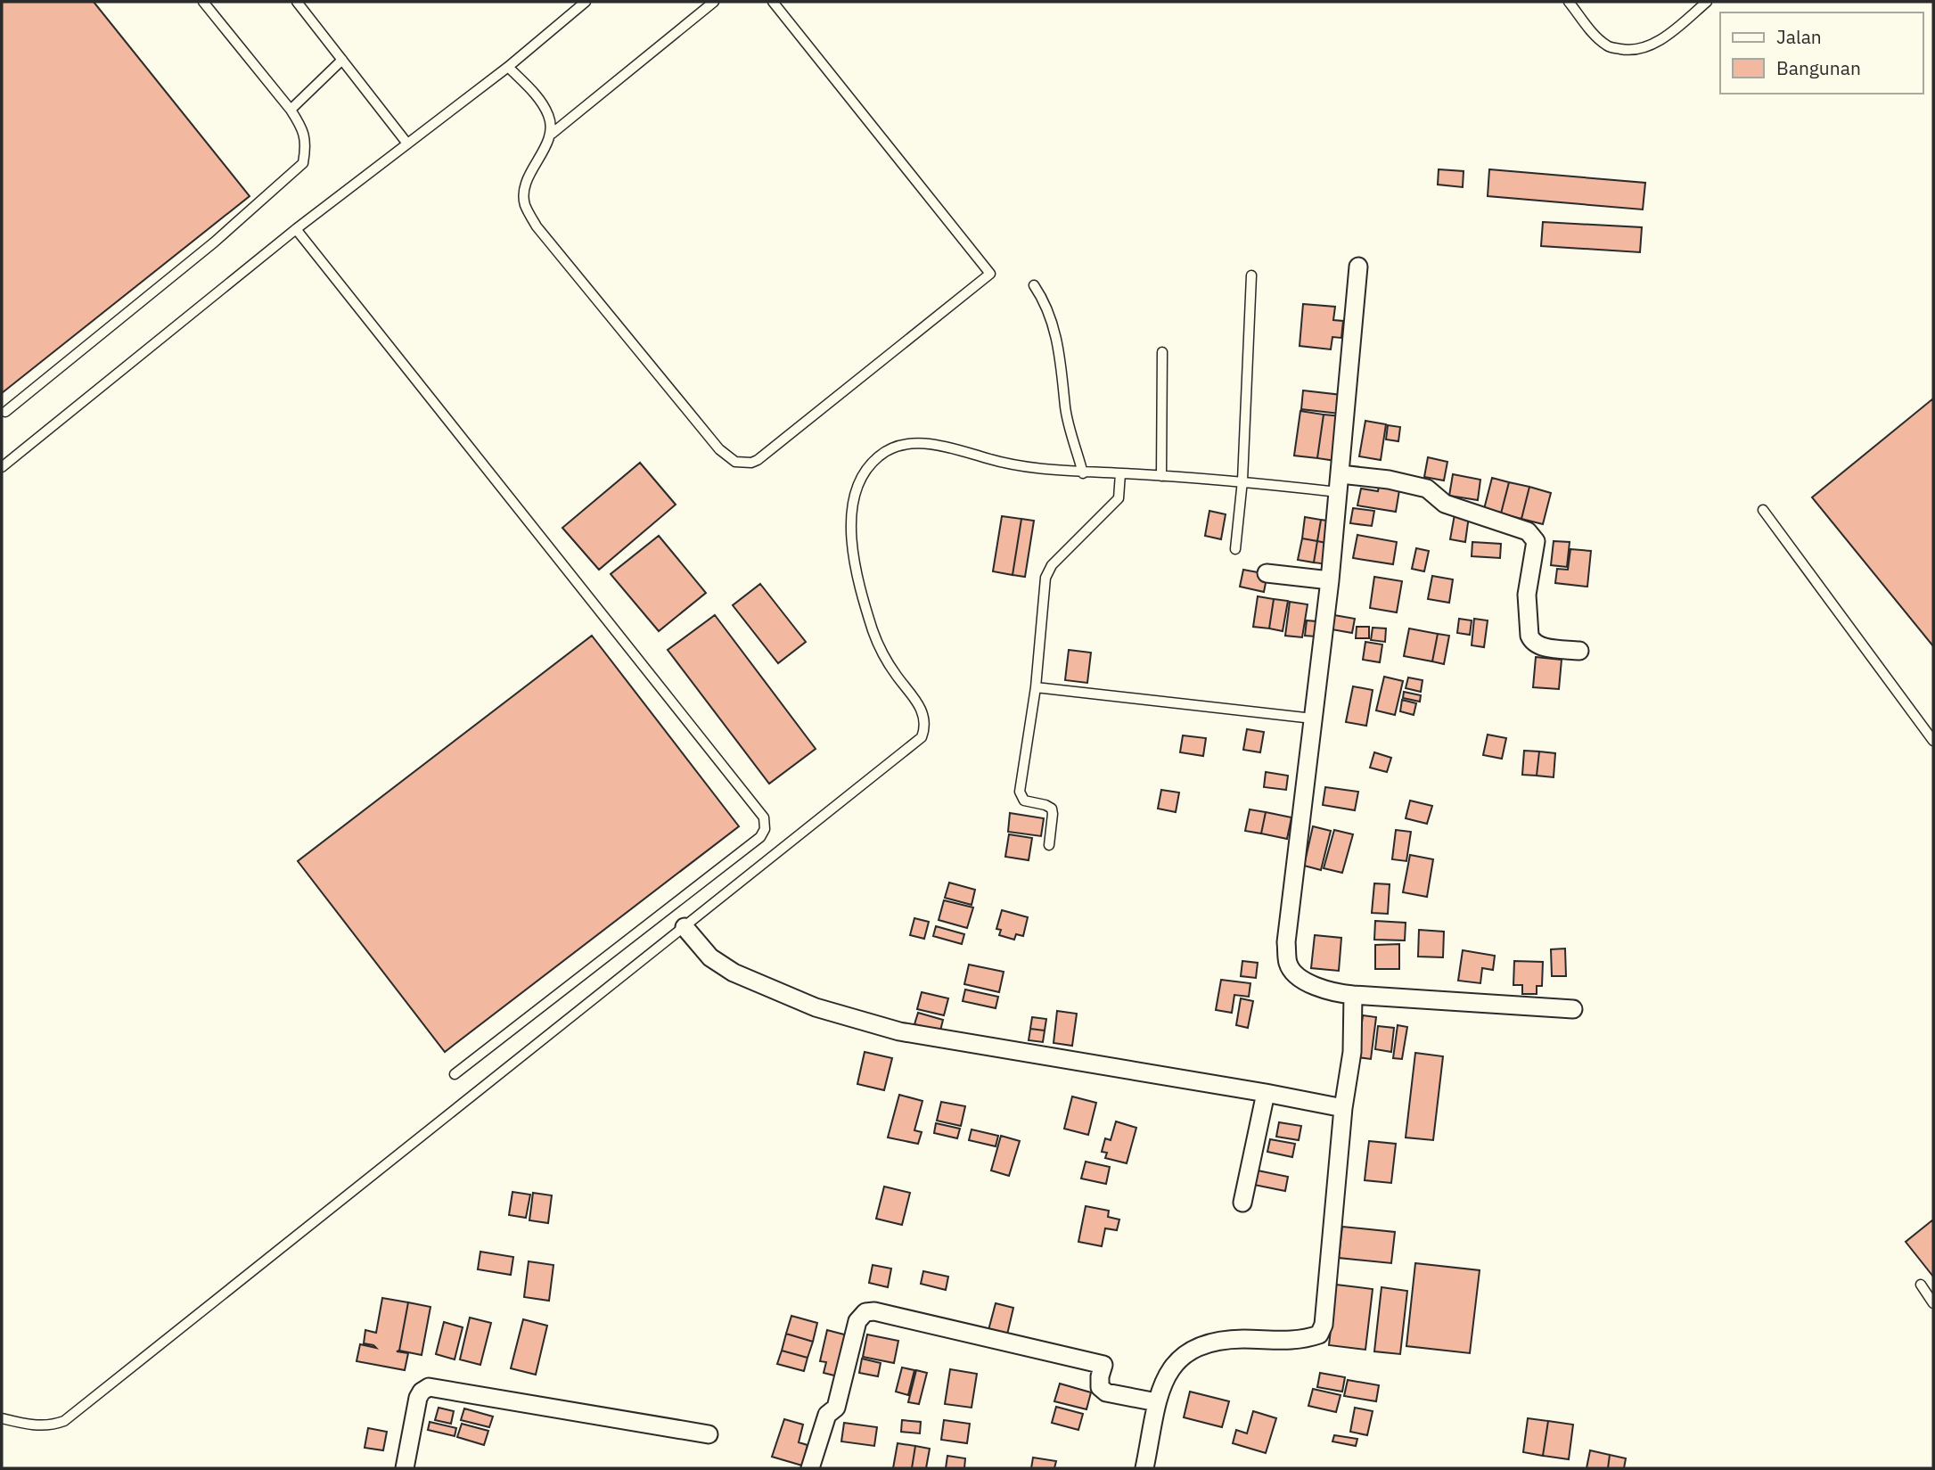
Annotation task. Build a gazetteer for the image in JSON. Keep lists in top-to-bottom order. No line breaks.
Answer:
{"legend":["Jalan","Bangunan"]}
